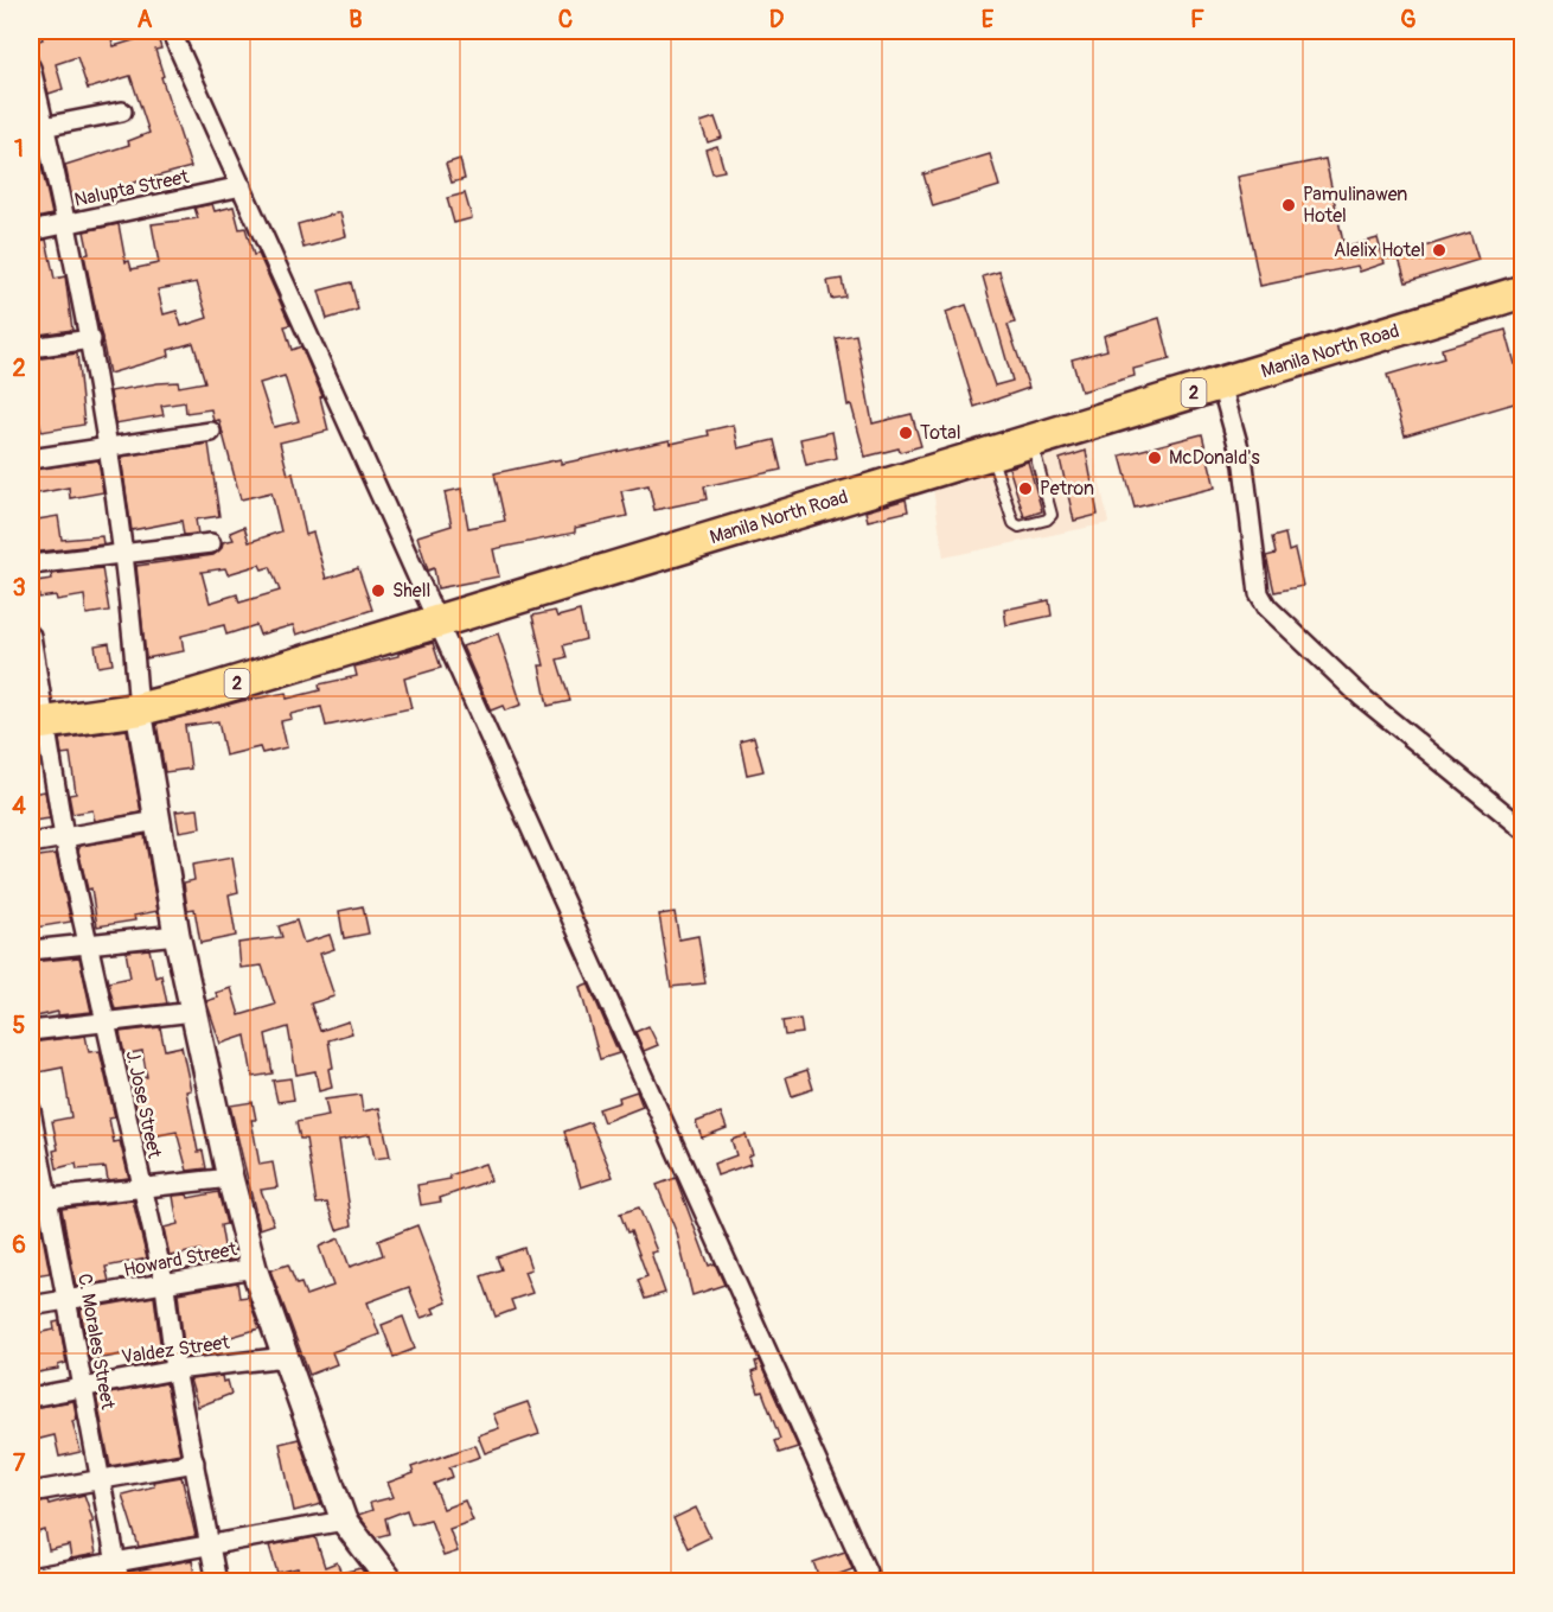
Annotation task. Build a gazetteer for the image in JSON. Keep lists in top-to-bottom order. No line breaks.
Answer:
{"streets":{"highway":["Manila North Road","2"],"street":["Nalupta Street","J. Jose Street","Howard Street","C. Morales Street","Valdez Street"]},"crossings":[["Manila North Road","J. Jose Street"],["J. Jose Street","Howard Street"],["J. Jose Street","Valdez Street"],["Howard Street","C. Morales Street"],["C. Morales Street","Valdez Street"]],"places":["Pamulinawen Hotel","Alelix Hotel","Total","McDonald's","Petron","Shell"],"grid":{"columns":["A","B","C","D","E","F","G"],"rows":["1","2","3","4","5","6","7"]}}
